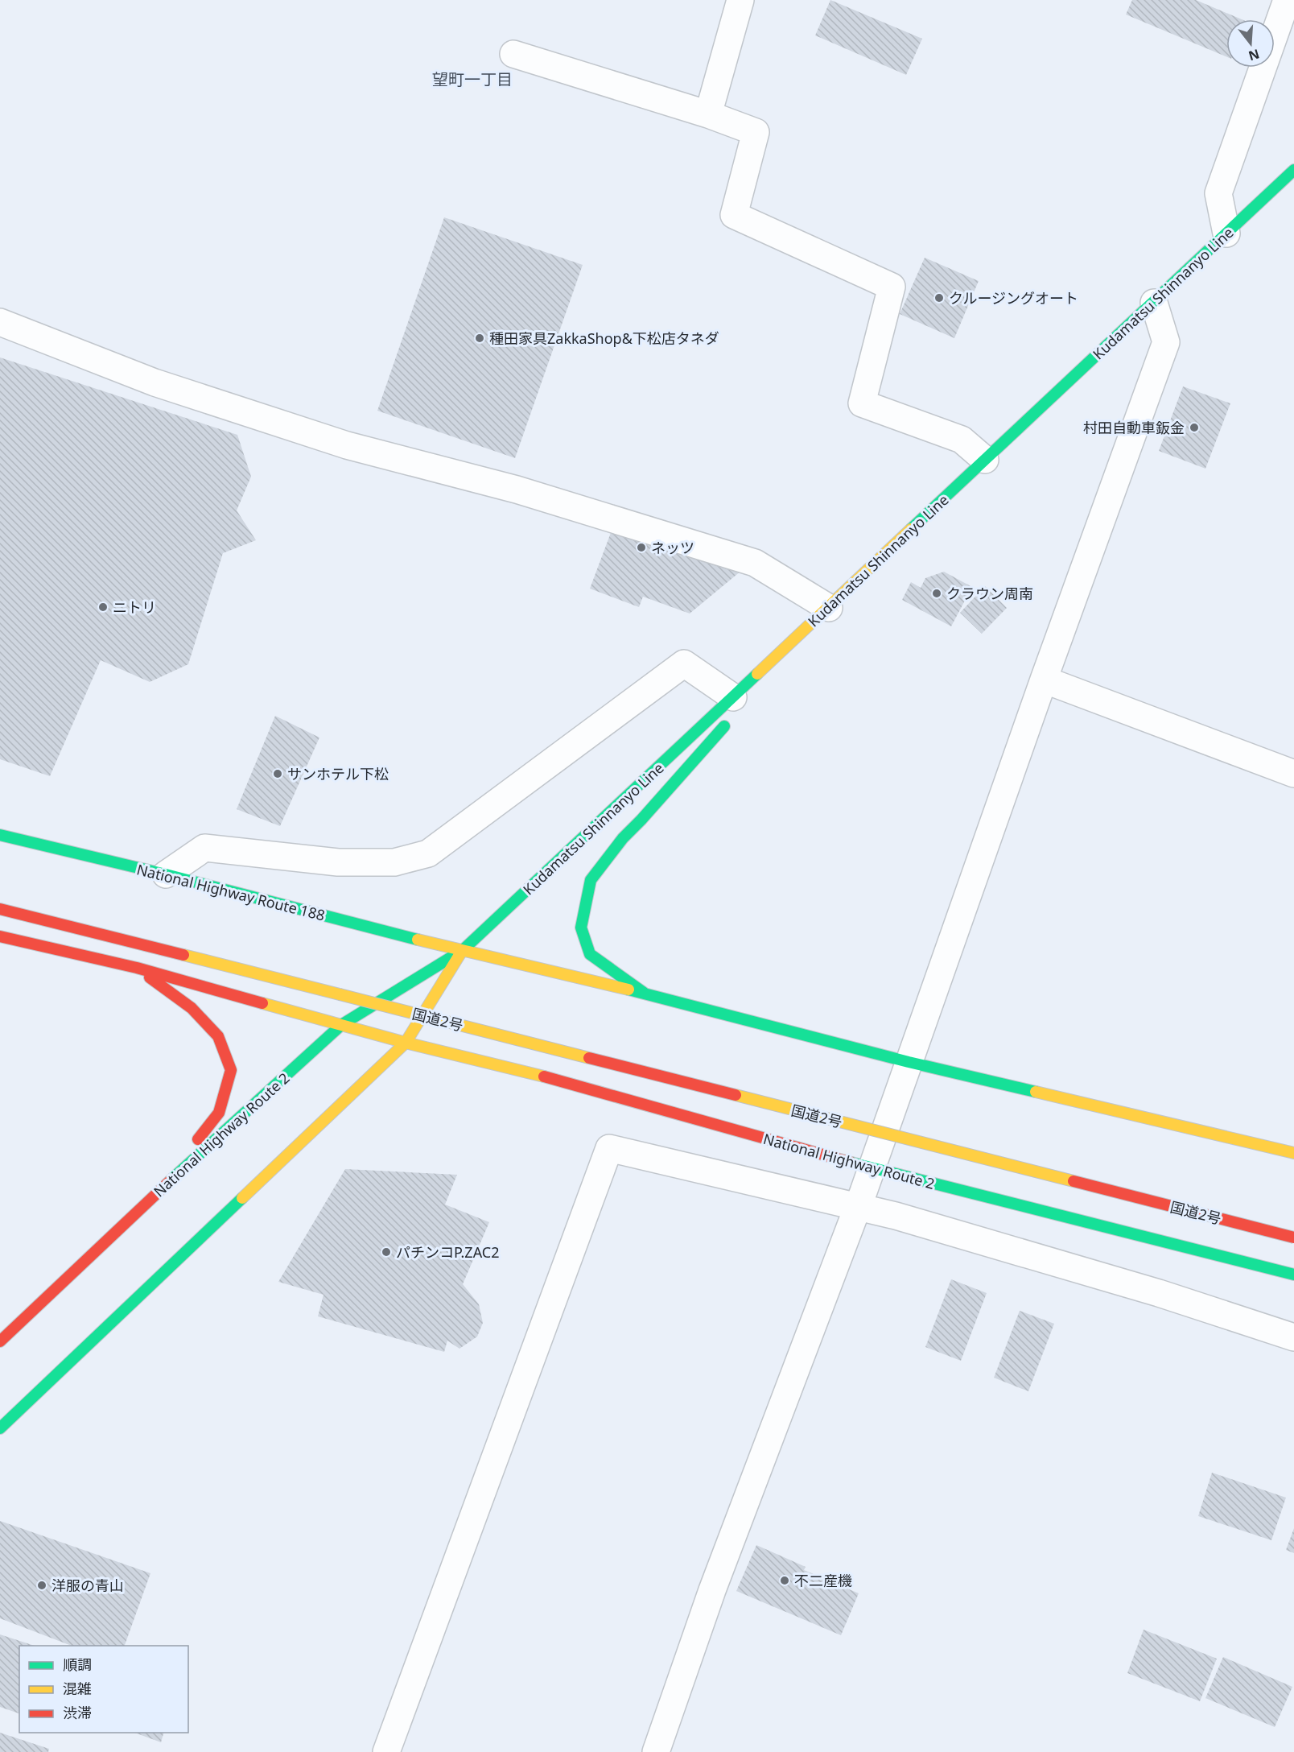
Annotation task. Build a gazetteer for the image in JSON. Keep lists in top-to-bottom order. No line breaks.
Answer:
{"streets":{"main road":["Kudamatsu Shinnanyo Line","National Highway Route 188","国道2号","National Highway Route 2"]},"crossings":[["Kudamatsu Shinnanyo Line","National Highway Route 188"],["Kudamatsu Shinnanyo Line","National Highway Route 2"],["National Highway Route 188","National Highway Route 2"]],"districts":["望町一丁目"],"places":["クルージングオート","種田家具ZakkaShop&下松店タネダ","村田自動車鈑金","ネッツ","クラウン周南","ニトリ","サンホテル下松","パチンコP.ZAC2","不二産機","洋服の青山"],"legend":["順調","混雑","渋滞"],"north":"bottom"}
